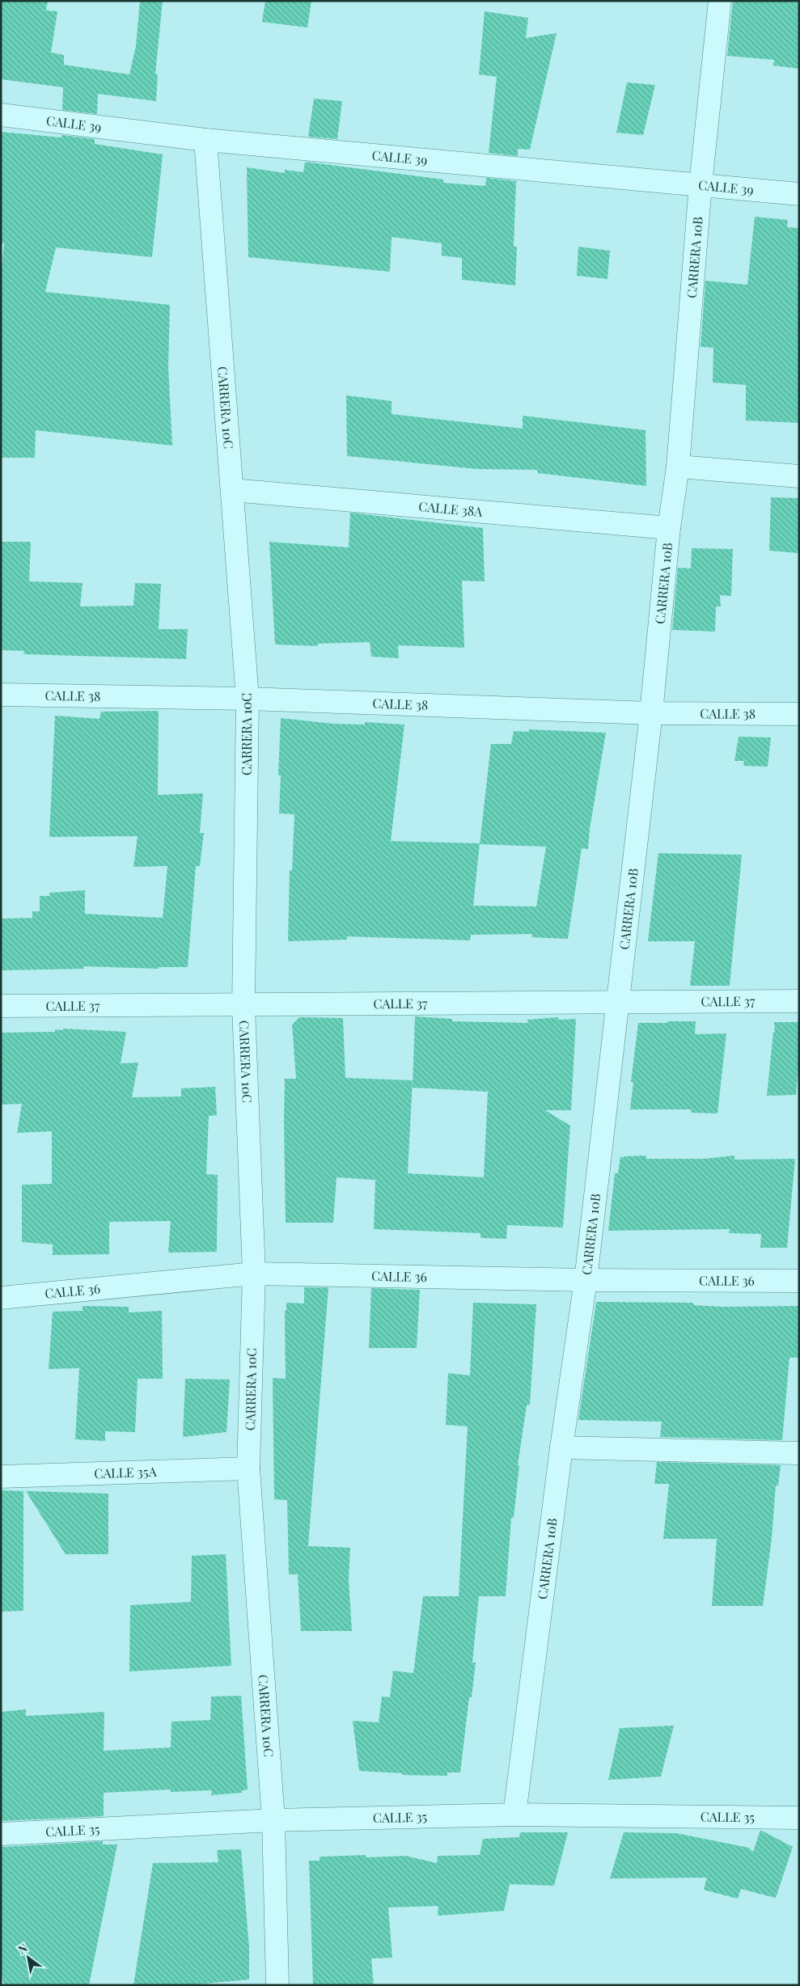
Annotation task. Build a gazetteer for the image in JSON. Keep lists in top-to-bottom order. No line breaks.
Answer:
{"streets":{"street":["CALLE 39","CARRERA 10B","CARRERA 10C","CALLE 38A","CALLE 38","CALLE 37","CALLE 36","CALLE 35A","CALLE 35"]},"crossings":[["CALLE 39","CARRERA 10B"],["CALLE 39","CARRERA 10C"],["CARRERA 10B","CALLE 38A"],["CARRERA 10B","CALLE 38"],["CARRERA 10B","CALLE 37"],["CARRERA 10B","CALLE 36"],["CARRERA 10B","CALLE 35"],["CARRERA 10C","CALLE 38A"],["CARRERA 10C","CALLE 38"],["CARRERA 10C","CALLE 37"],["CARRERA 10C","CALLE 36"],["CARRERA 10C","CALLE 35A"],["CARRERA 10C","CALLE 35"]],"north":"top left"}
